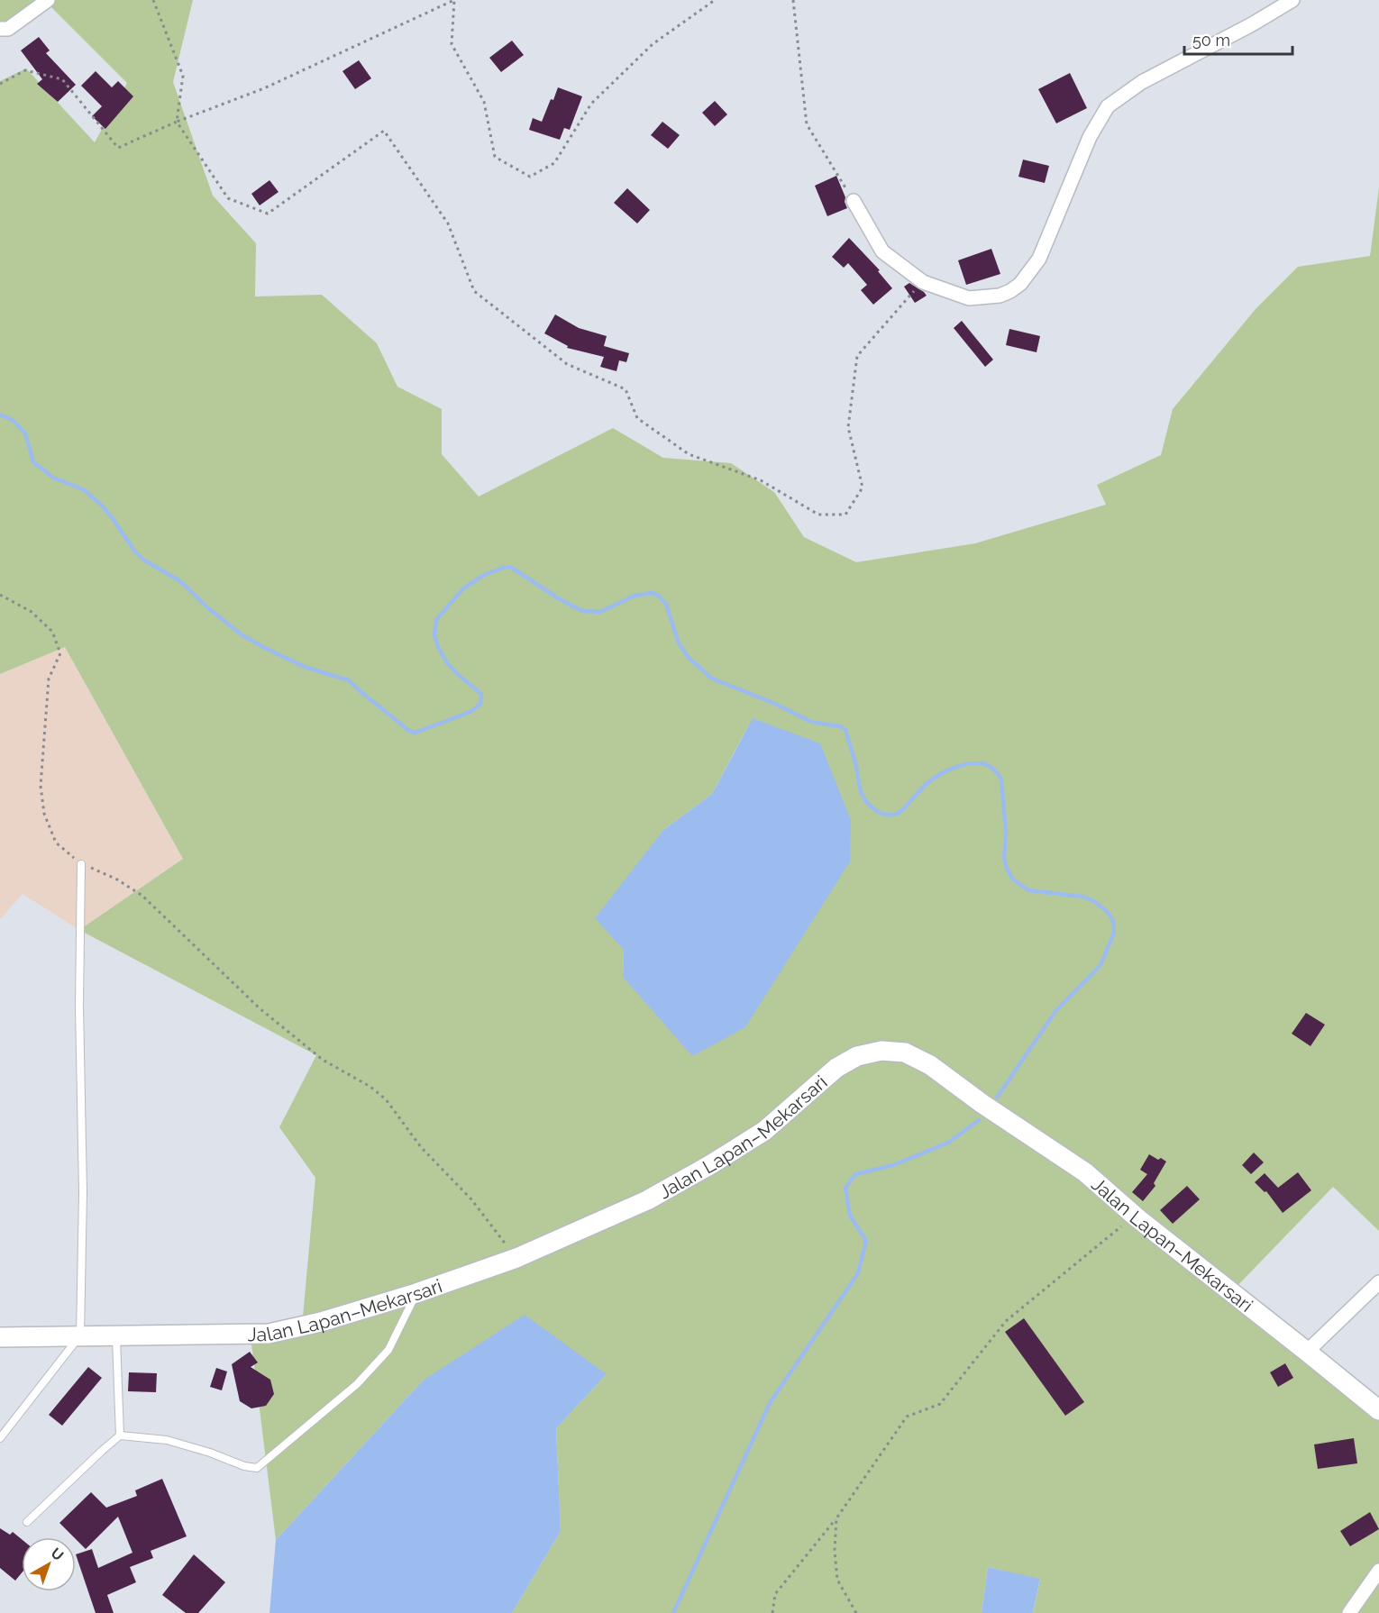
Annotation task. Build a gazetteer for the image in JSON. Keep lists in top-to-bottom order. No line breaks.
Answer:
{"streets":{"street":["Jalan Lapan–Mekarsari"]},"scale_bar":"50 m","north":"top right"}
